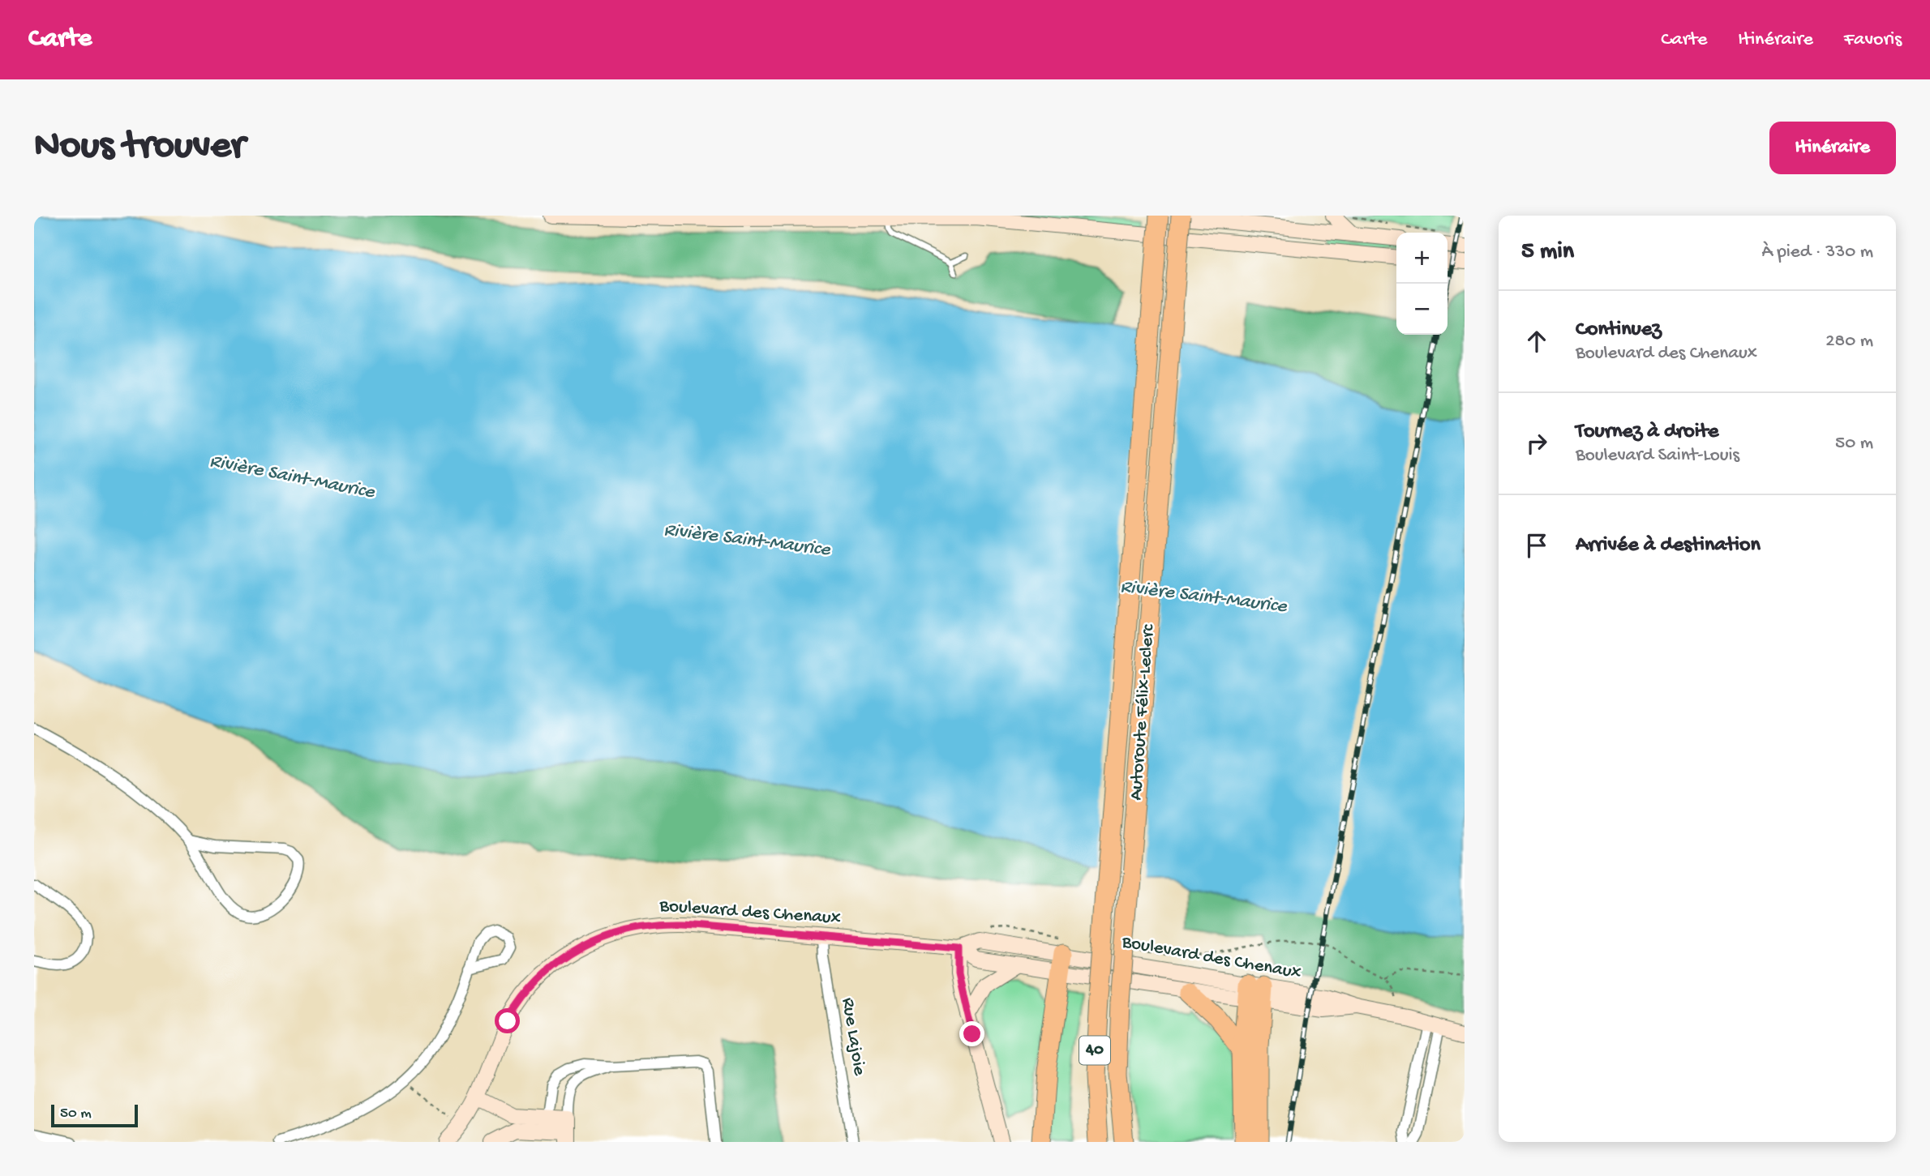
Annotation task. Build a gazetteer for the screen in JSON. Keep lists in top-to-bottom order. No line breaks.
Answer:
{"streets":{"highway":["Autoroute Félix-Leclerc","40"],"street":["Boulevard des Chenaux","Rue Lajoie"]},"crossings":[["Boulevard des Chenaux","Rue Lajoie"]],"water":["Rivière Saint-Maurice"],"scale_bar":"50 m","page":{"header":"Carte","nav":["Carte","Itinéraire","Favoris"],"buttons":"Itinéraire","title":"Nous trouver","heading":["5 min","À pied · 330 m"],"map_buttons":["+","−"],"list":[["Continuez","Boulevard des Chenaux","280 m"],["Tournez à droite","Boulevard Saint-Louis","50 m"],"Arrivée à destination"],"scale":"50 m"}}
